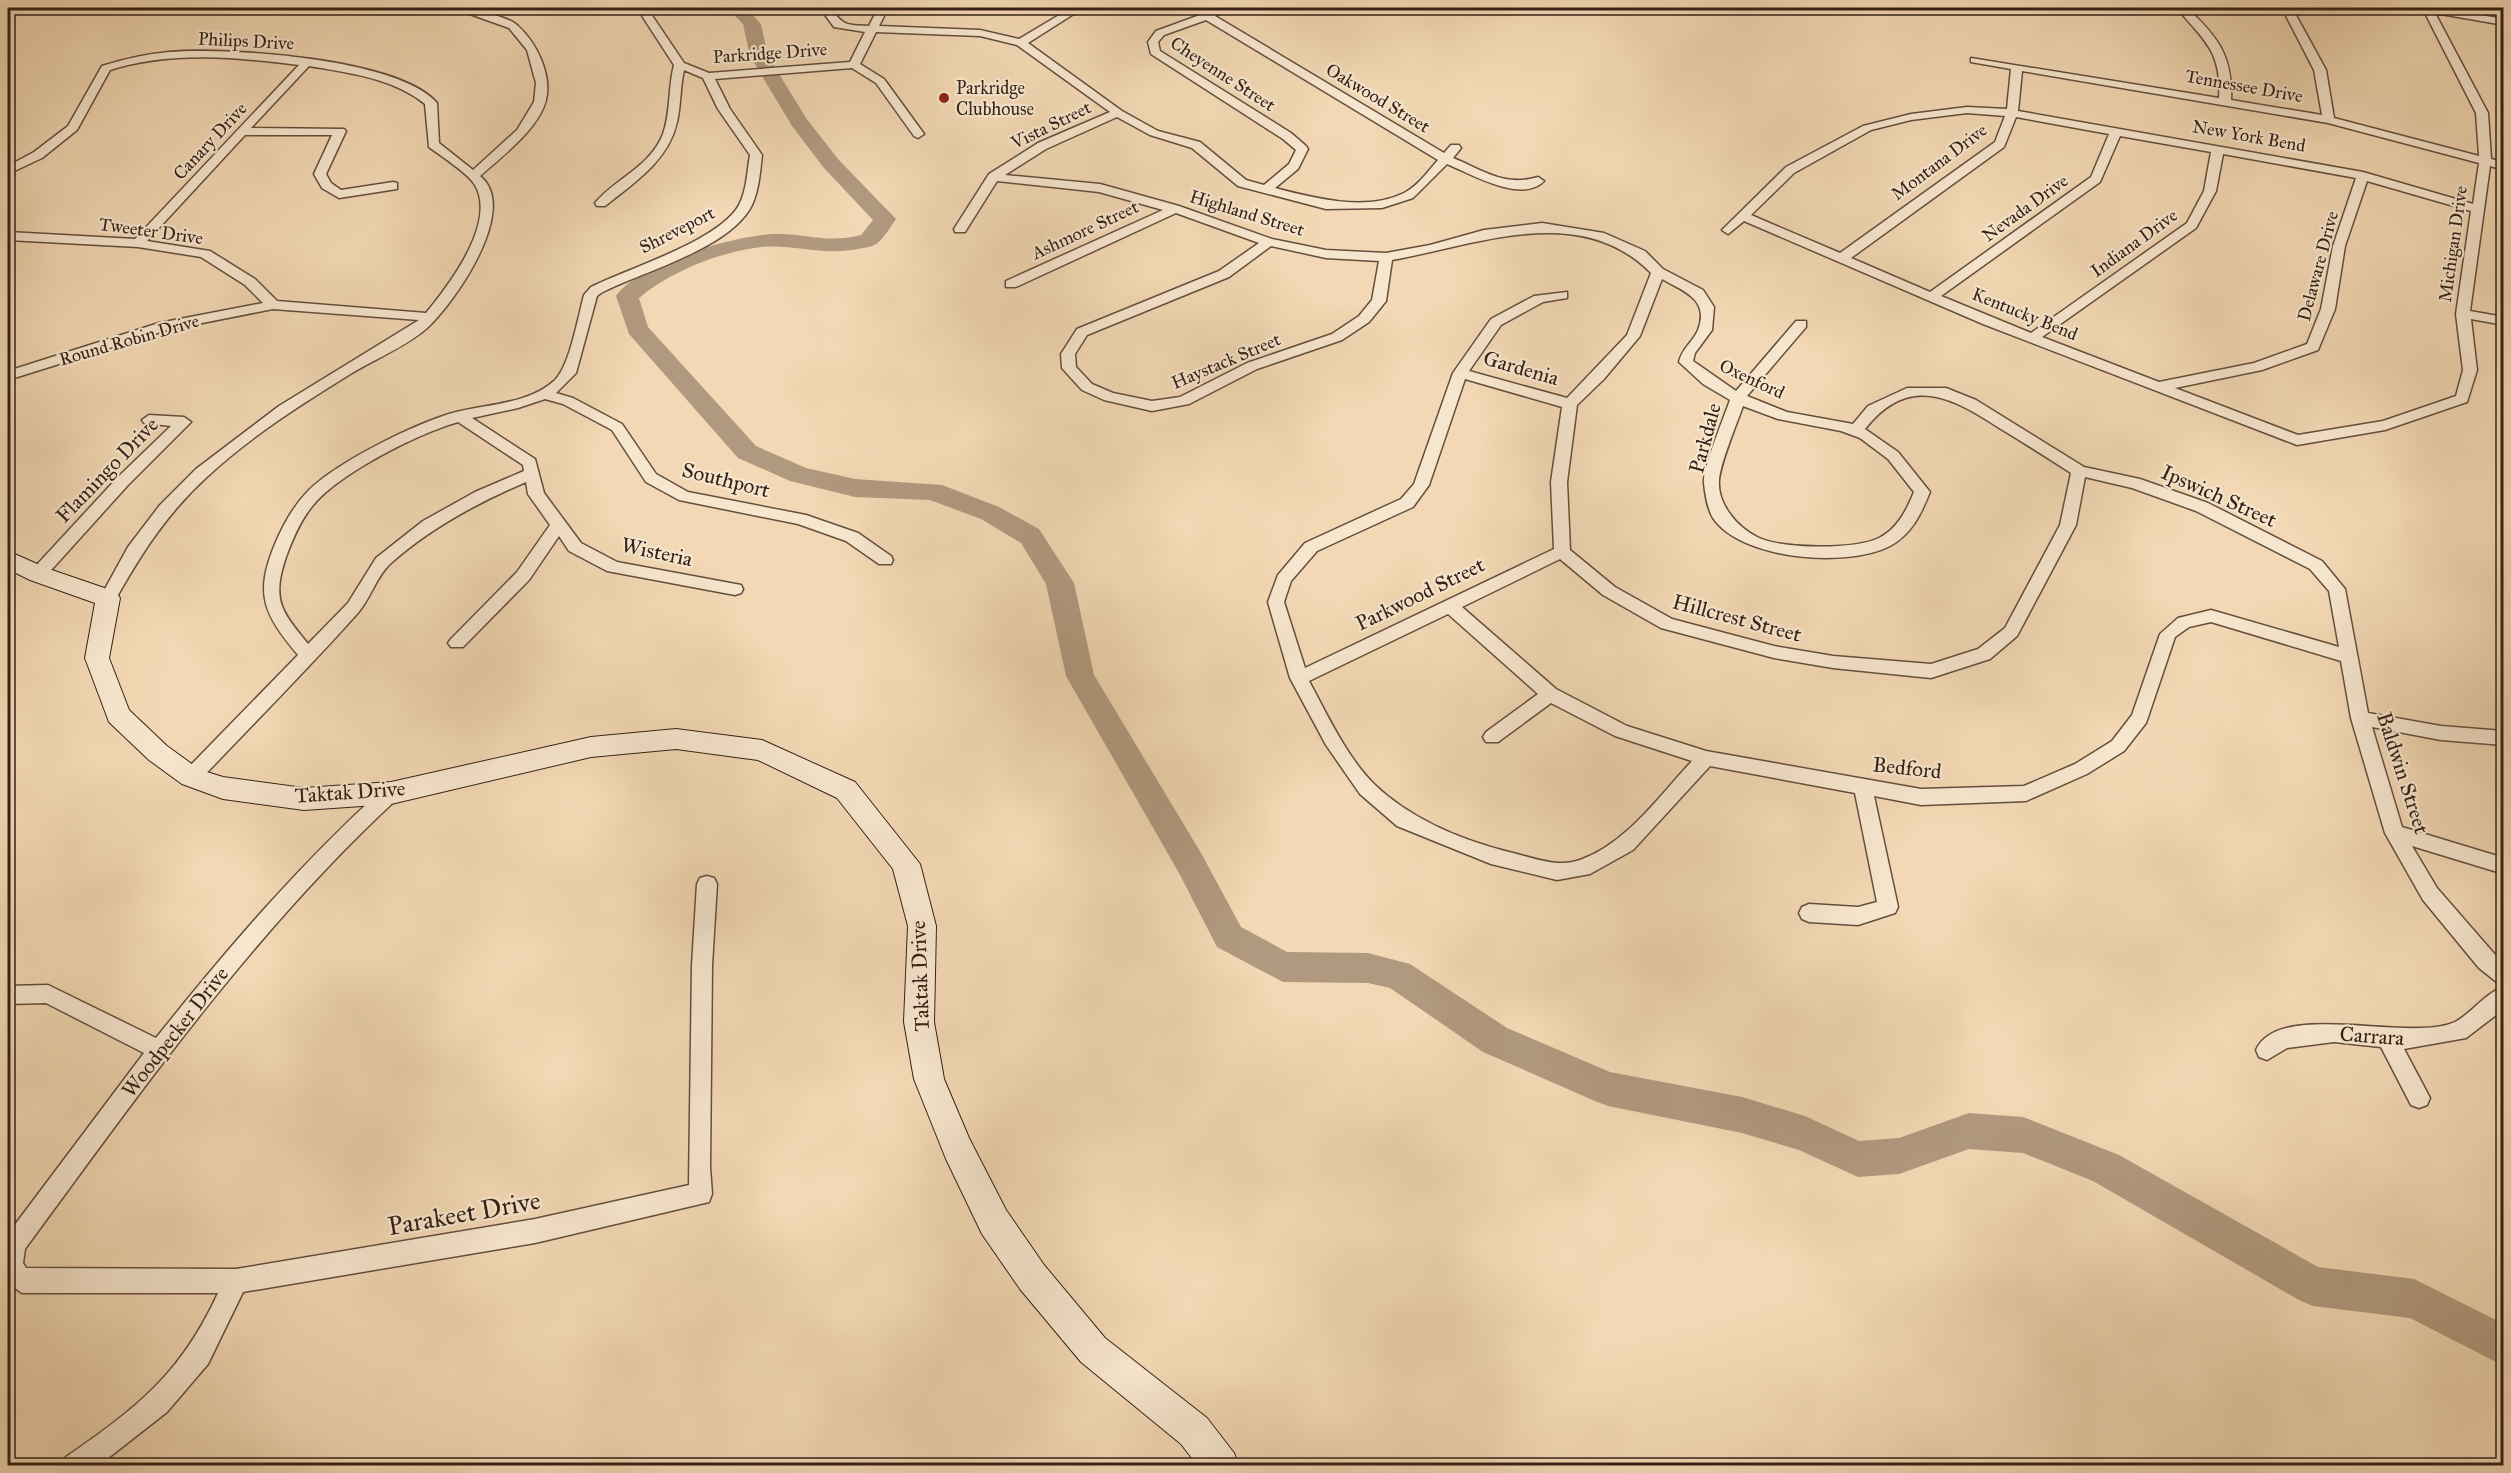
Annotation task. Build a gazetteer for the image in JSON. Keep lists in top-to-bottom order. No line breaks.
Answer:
{"streets":{"street":["Philips Drive","Parkridge Drive","Cheyenne Street","Tennessee Drive","Oakwood Street","Vista Street","New York Bend","Canary Drive","Montana Drive","Nevada Drive","Highland Street","Shreveport","Ashmore Street","Tweeter Drive","Indiana Drive","Michigan Drive","Delaware Drive","Kentucky Bend","Round Robin Drive","Haystack Street","Gardenia","Oxenford","Parkdale","Flamingo Drive","Southport","Ipswich Street","Wisteria","Parkwood Street","Hillcrest Street","Bedford","Baldwin Street","Taktak Drive","Woodpecker Drive","Carrara","Parakeet Drive"]},"crossings":[["Philips Drive","Canary Drive"],["Philips Drive","Taktak Drive"],["Parkridge Drive","Shreveport"],["Cheyenne Street","Oakwood Street"],["Tennessee Drive","Montana Drive"],["Tennessee Drive","Michigan Drive"],["Vista Street","Highland Street"],["New York Bend","Montana Drive"],["New York Bend","Nevada Drive"],["New York Bend","Indiana Drive"],["New York Bend","Michigan Drive"],["New York Bend","Delaware Drive"],["Canary Drive","Tweeter Drive"],["Montana Drive","Kentucky Bend"],["Nevada Drive","Kentucky Bend"],["Highland Street","Ashmore Street"],["Highland Street","Haystack Street"],["Highland Street","Oxenford"],["Shreveport","Southport"],["Tweeter Drive","Round Robin Drive"],["Indiana Drive","Kentucky Bend"],["Michigan Drive","Kentucky Bend"],["Delaware Drive","Kentucky Bend"],["Round Robin Drive","Taktak Drive"],["Oxenford","Parkdale"],["Oxenford","Ipswich Street"],["Parkdale","Ipswich Street"],["Ipswich Street","Hillcrest Street"],["Ipswich Street","Bedford"],["Ipswich Street","Baldwin Street"],["Parkwood Street","Hillcrest Street"],["Parkwood Street","Bedford"],["Bedford","Baldwin Street"],["Taktak Drive","Woodpecker Drive"],["Woodpecker Drive","Parakeet Drive"]],"places":["Parkridge Clubhouse"]}
